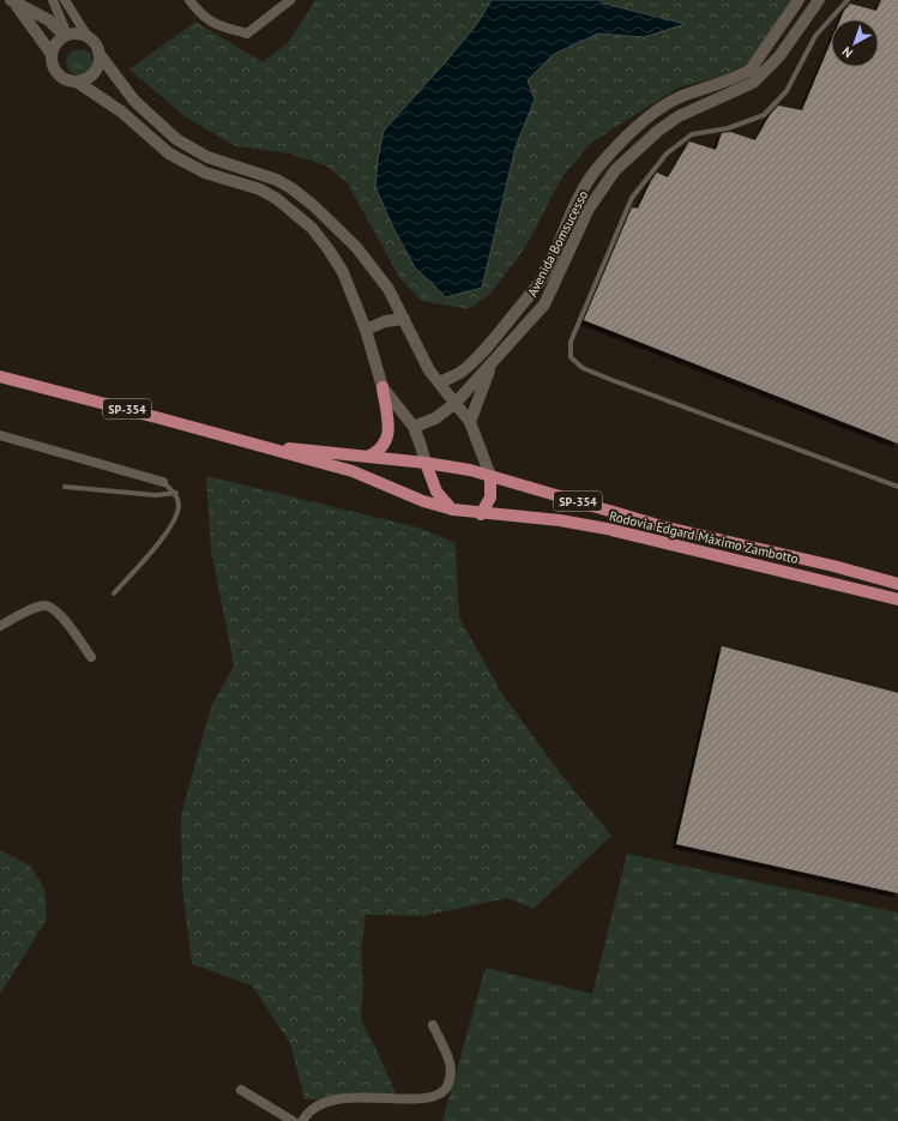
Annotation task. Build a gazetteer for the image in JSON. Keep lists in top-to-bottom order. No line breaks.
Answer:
{"streets":{"main road":["SP-354","Rodovia Edgard Máximo Zambotto"],"street":["Avenida Bomsucesso"]},"north":"bottom left"}
